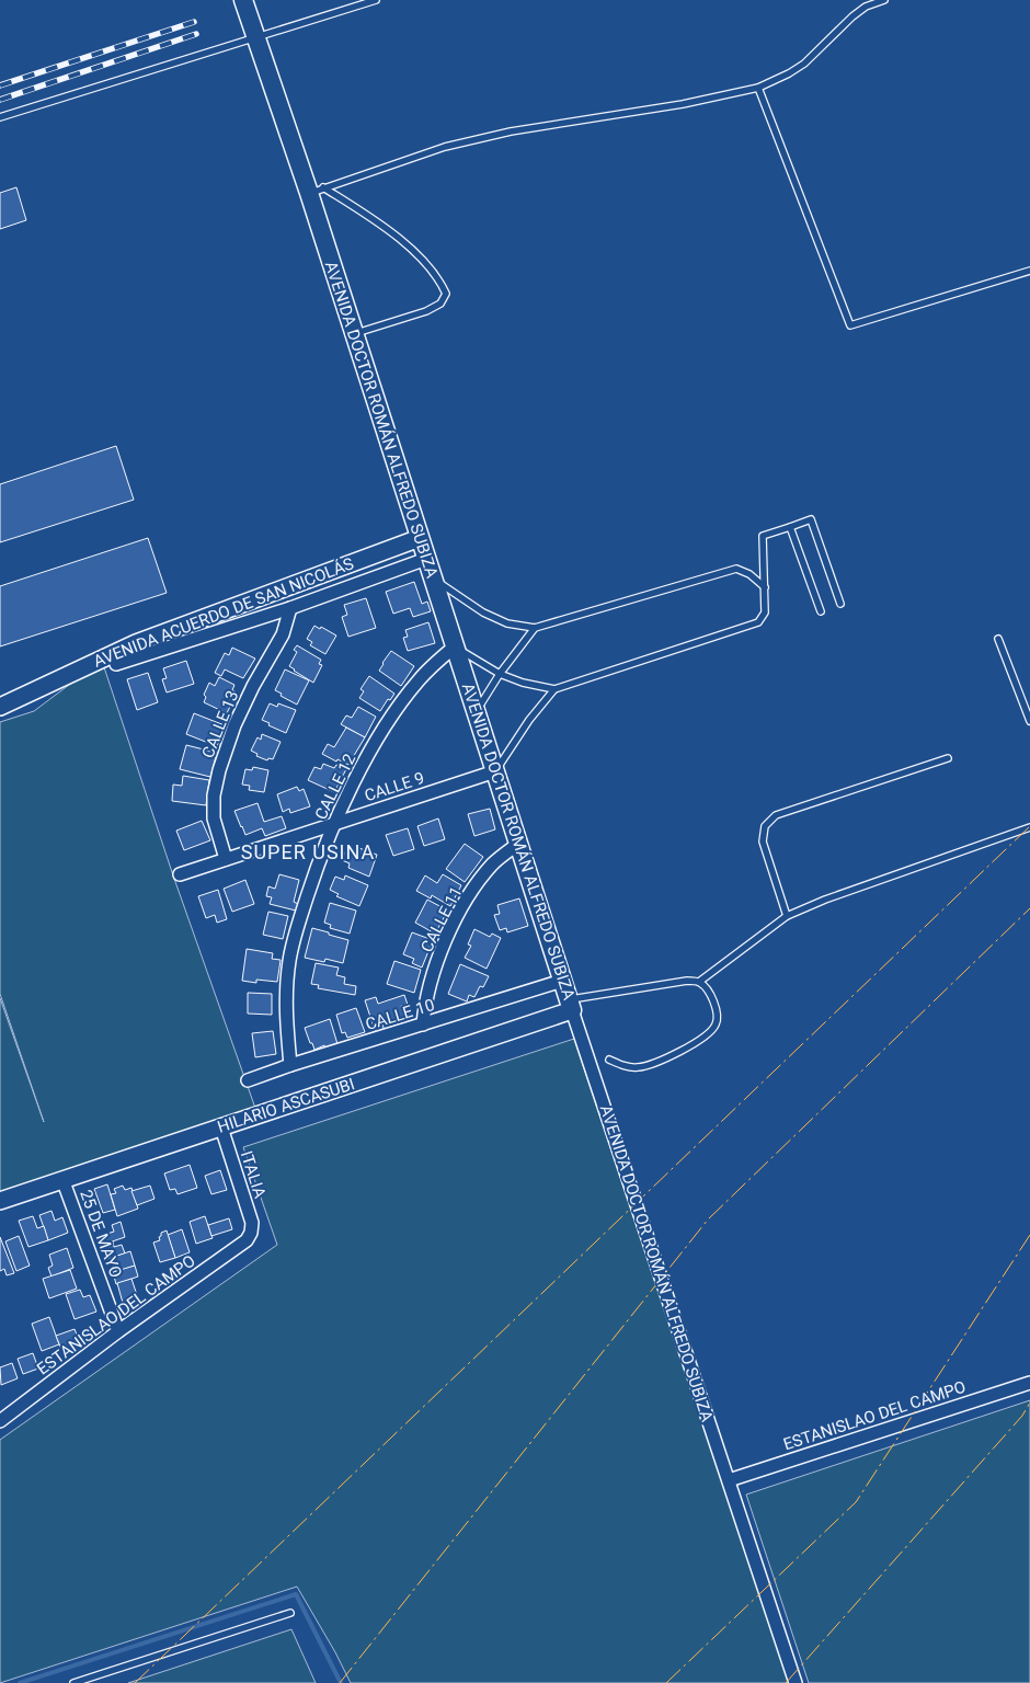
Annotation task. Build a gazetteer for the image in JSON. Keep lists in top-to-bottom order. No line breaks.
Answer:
{"streets":{"main road":["AVENIDA DOCTOR ROMÁN ALFREDO SUBIZA"],"street":["AVENIDA ACUERDO DE SAN NICOLÁS","CALLE 13","CALLE 12","CALLE 9","CALLE 11","CALLE 10","HILARIO ASCASUBI","ITALIA","25 DE MAYO","ESTANISLAO DEL CAMPO"]},"crossings":[["AVENIDA DOCTOR ROMÁN ALFREDO SUBIZA","AVENIDA ACUERDO DE SAN NICOLÁS"],["AVENIDA DOCTOR ROMÁN ALFREDO SUBIZA","CALLE 12"],["AVENIDA DOCTOR ROMÁN ALFREDO SUBIZA","CALLE 9"],["AVENIDA DOCTOR ROMÁN ALFREDO SUBIZA","CALLE 11"],["AVENIDA DOCTOR ROMÁN ALFREDO SUBIZA","CALLE 10"],["AVENIDA DOCTOR ROMÁN ALFREDO SUBIZA","HILARIO ASCASUBI"],["AVENIDA DOCTOR ROMÁN ALFREDO SUBIZA","ESTANISLAO DEL CAMPO"],["CALLE 13","CALLE 9"],["CALLE 12","CALLE 9"],["CALLE 12","CALLE 10"],["CALLE 11","CALLE 10"],["HILARIO ASCASUBI","ITALIA"],["HILARIO ASCASUBI","25 DE MAYO"],["ITALIA","ESTANISLAO DEL CAMPO"],["25 DE MAYO","ESTANISLAO DEL CAMPO"]],"districts":["SUPER USINA"]}
